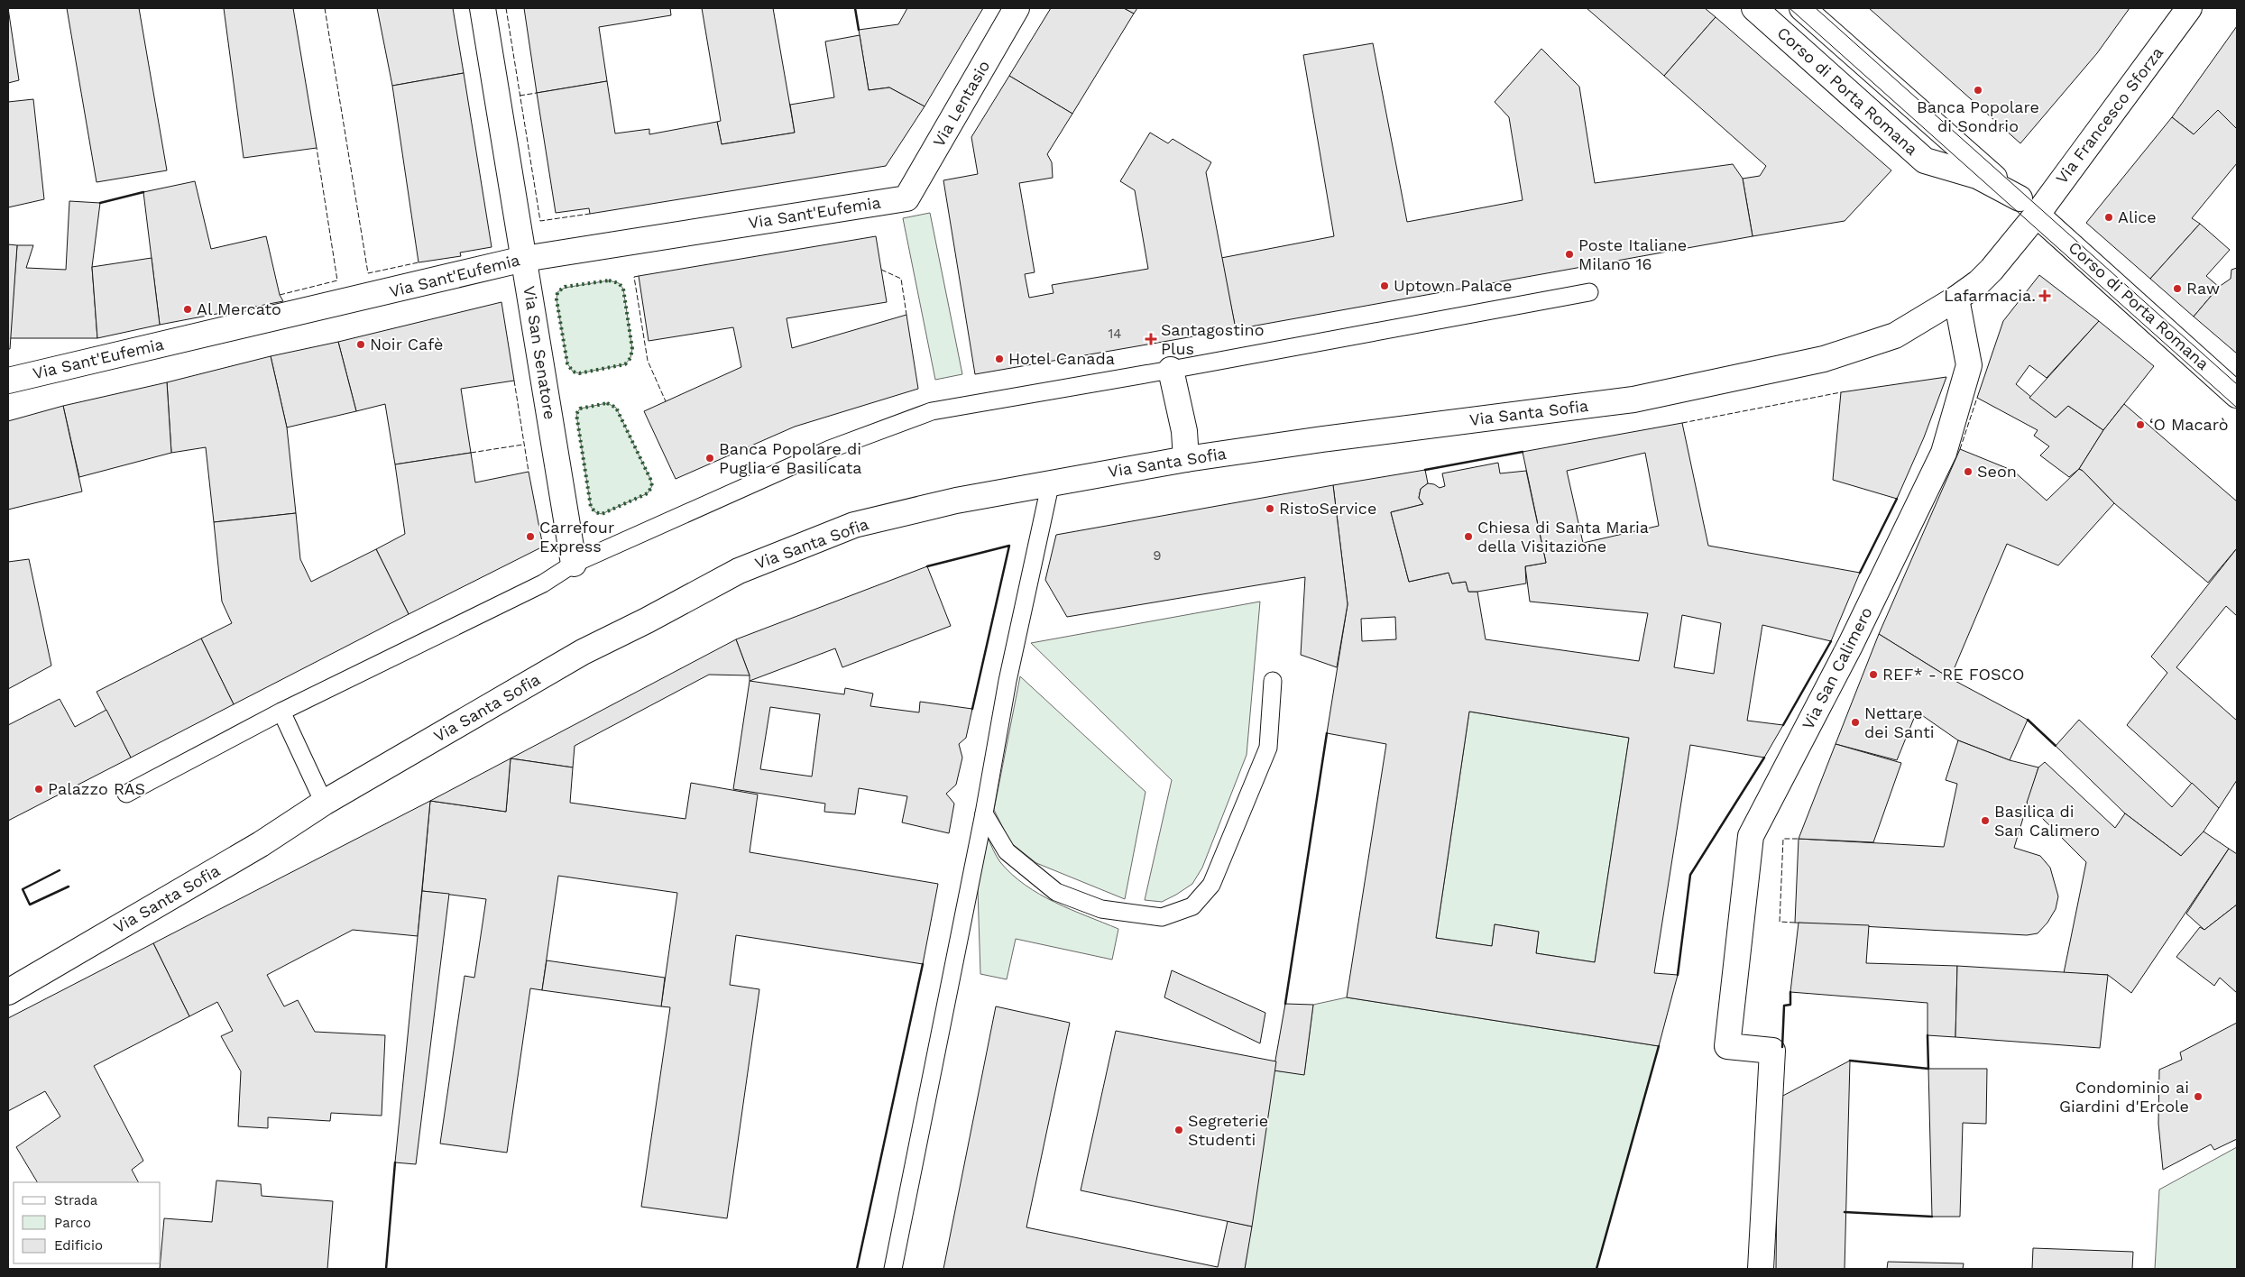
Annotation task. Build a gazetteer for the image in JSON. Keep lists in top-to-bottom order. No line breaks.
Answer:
{"streets":{"street":["Corso di Porta Romana","Via Lentasio","Via Francesco Sforza","Via Sant'Eufemia","Via San Senatore","Via Santa Sofia","Via San Calimero"]},"crossings":[["Corso di Porta Romana","Via Francesco Sforza"],["Corso di Porta Romana","Via Santa Sofia"],["Via Lentasio","Via Sant'Eufemia"],["Via Francesco Sforza","Via Santa Sofia"],["Via Sant'Eufemia","Via San Senatore"],["Via Santa Sofia","Via San Calimero"]],"places":{"other":["Banca Popolare di Sondrio","Alice","Poste Italiane Milano 16","Uptown Palace","Raw","Al Mercato","Noir Cafè","Hotel Canada","‘O Macarò","Banca Popolare di Puglia e Basilicata","Seon","RistoService","Carrefour Express","Chiesa di Santa Maria della Visitazione","REF* - RE FOSCO","Nettare dei Santi","Palazzo RAS","Basilica di San Calimero","Condominio ai Giardini d'Ercole","Segreterie Studenti"],"health":["Lafarmacia.","Santagostino Plus"]},"house_numbers":["14","9"],"legend":["Strada","Parco","Edificio"]}
